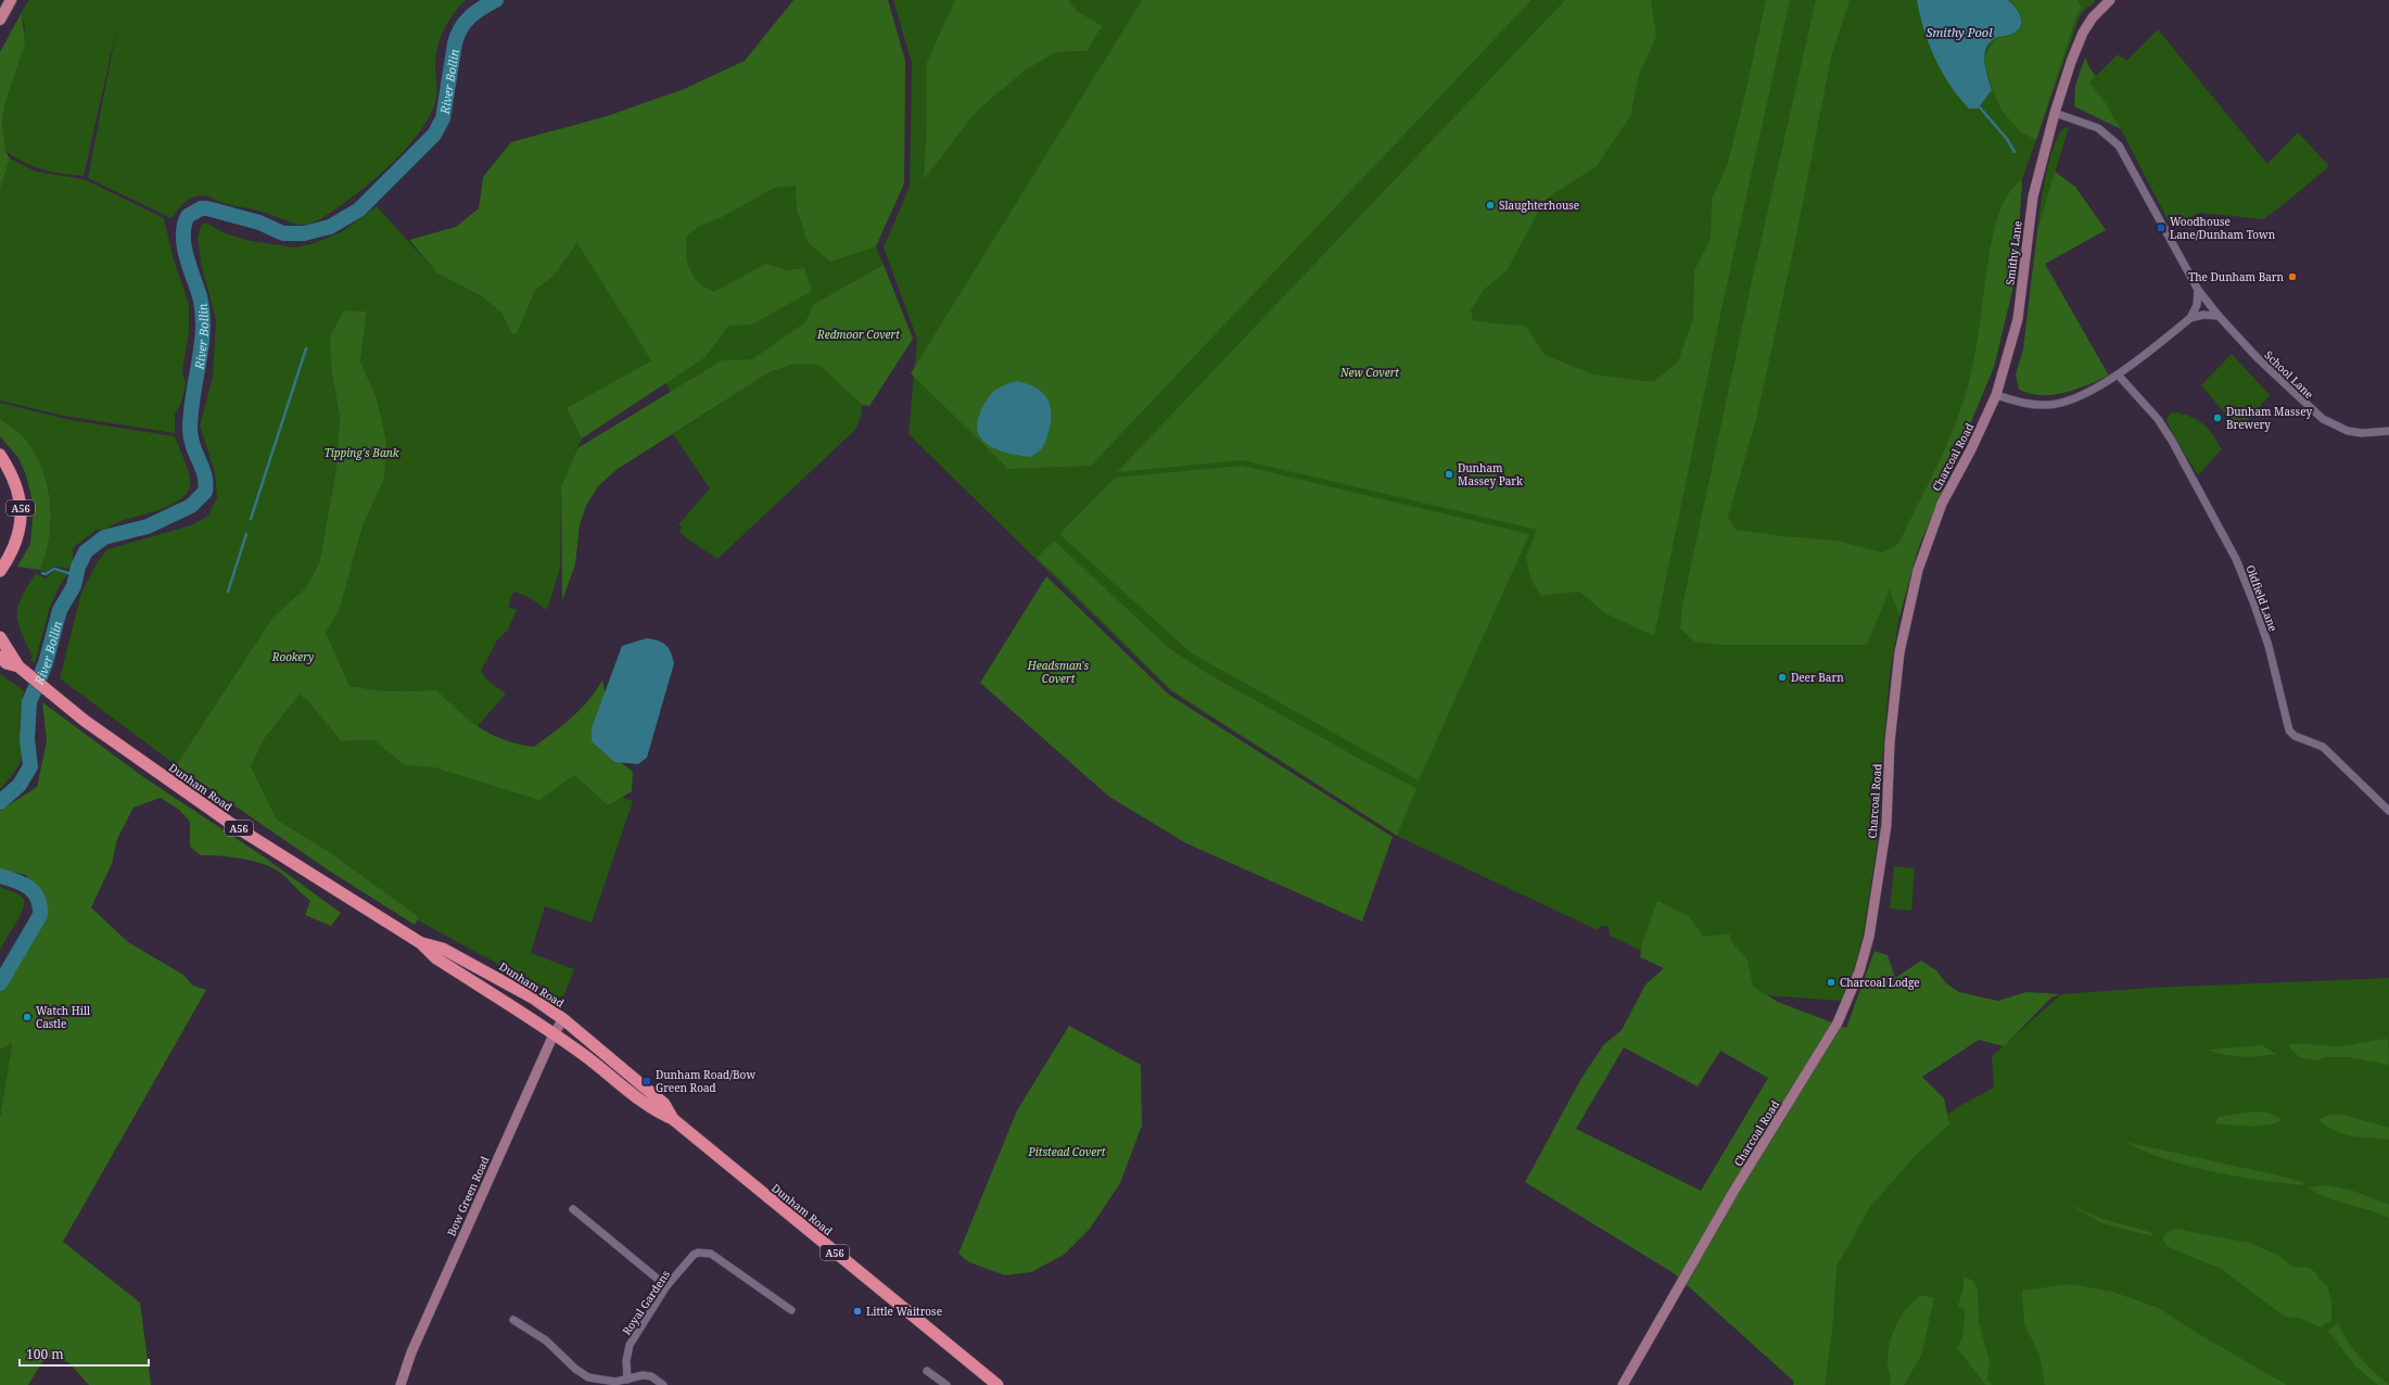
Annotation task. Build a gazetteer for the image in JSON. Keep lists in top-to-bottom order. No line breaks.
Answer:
{"streets":{"highway":["A56","Dunham Road"],"main road":["Smithy Lane","Charcoal Road","Bow Green Road"],"street":["School Lane","Oldfield Lane","Royal Gardens"]},"crossings":[["Smithy Lane","School Lane"],["Smithy Lane","Charcoal Road"],["Dunham Road","Bow Green Road"]],"water":["Smithy Pool","River Bollin"],"parks":["Redmoor Covert","New Covert","Tipping's Bank","Rookery","Headsman's Covert","Pitstead Covert"],"places":{"other":["Slaughterhouse","The Dunham Barn","Dunham Massey Brewery","Dunham Massey Park","Deer Barn","Charcoal Lodge","Watch Hill Castle","Little Waitrose"],"transit":["Woodhouse Lane/Dunham Town","Dunham Road/Bow Green Road"]},"scale_bar":"100 m"}
